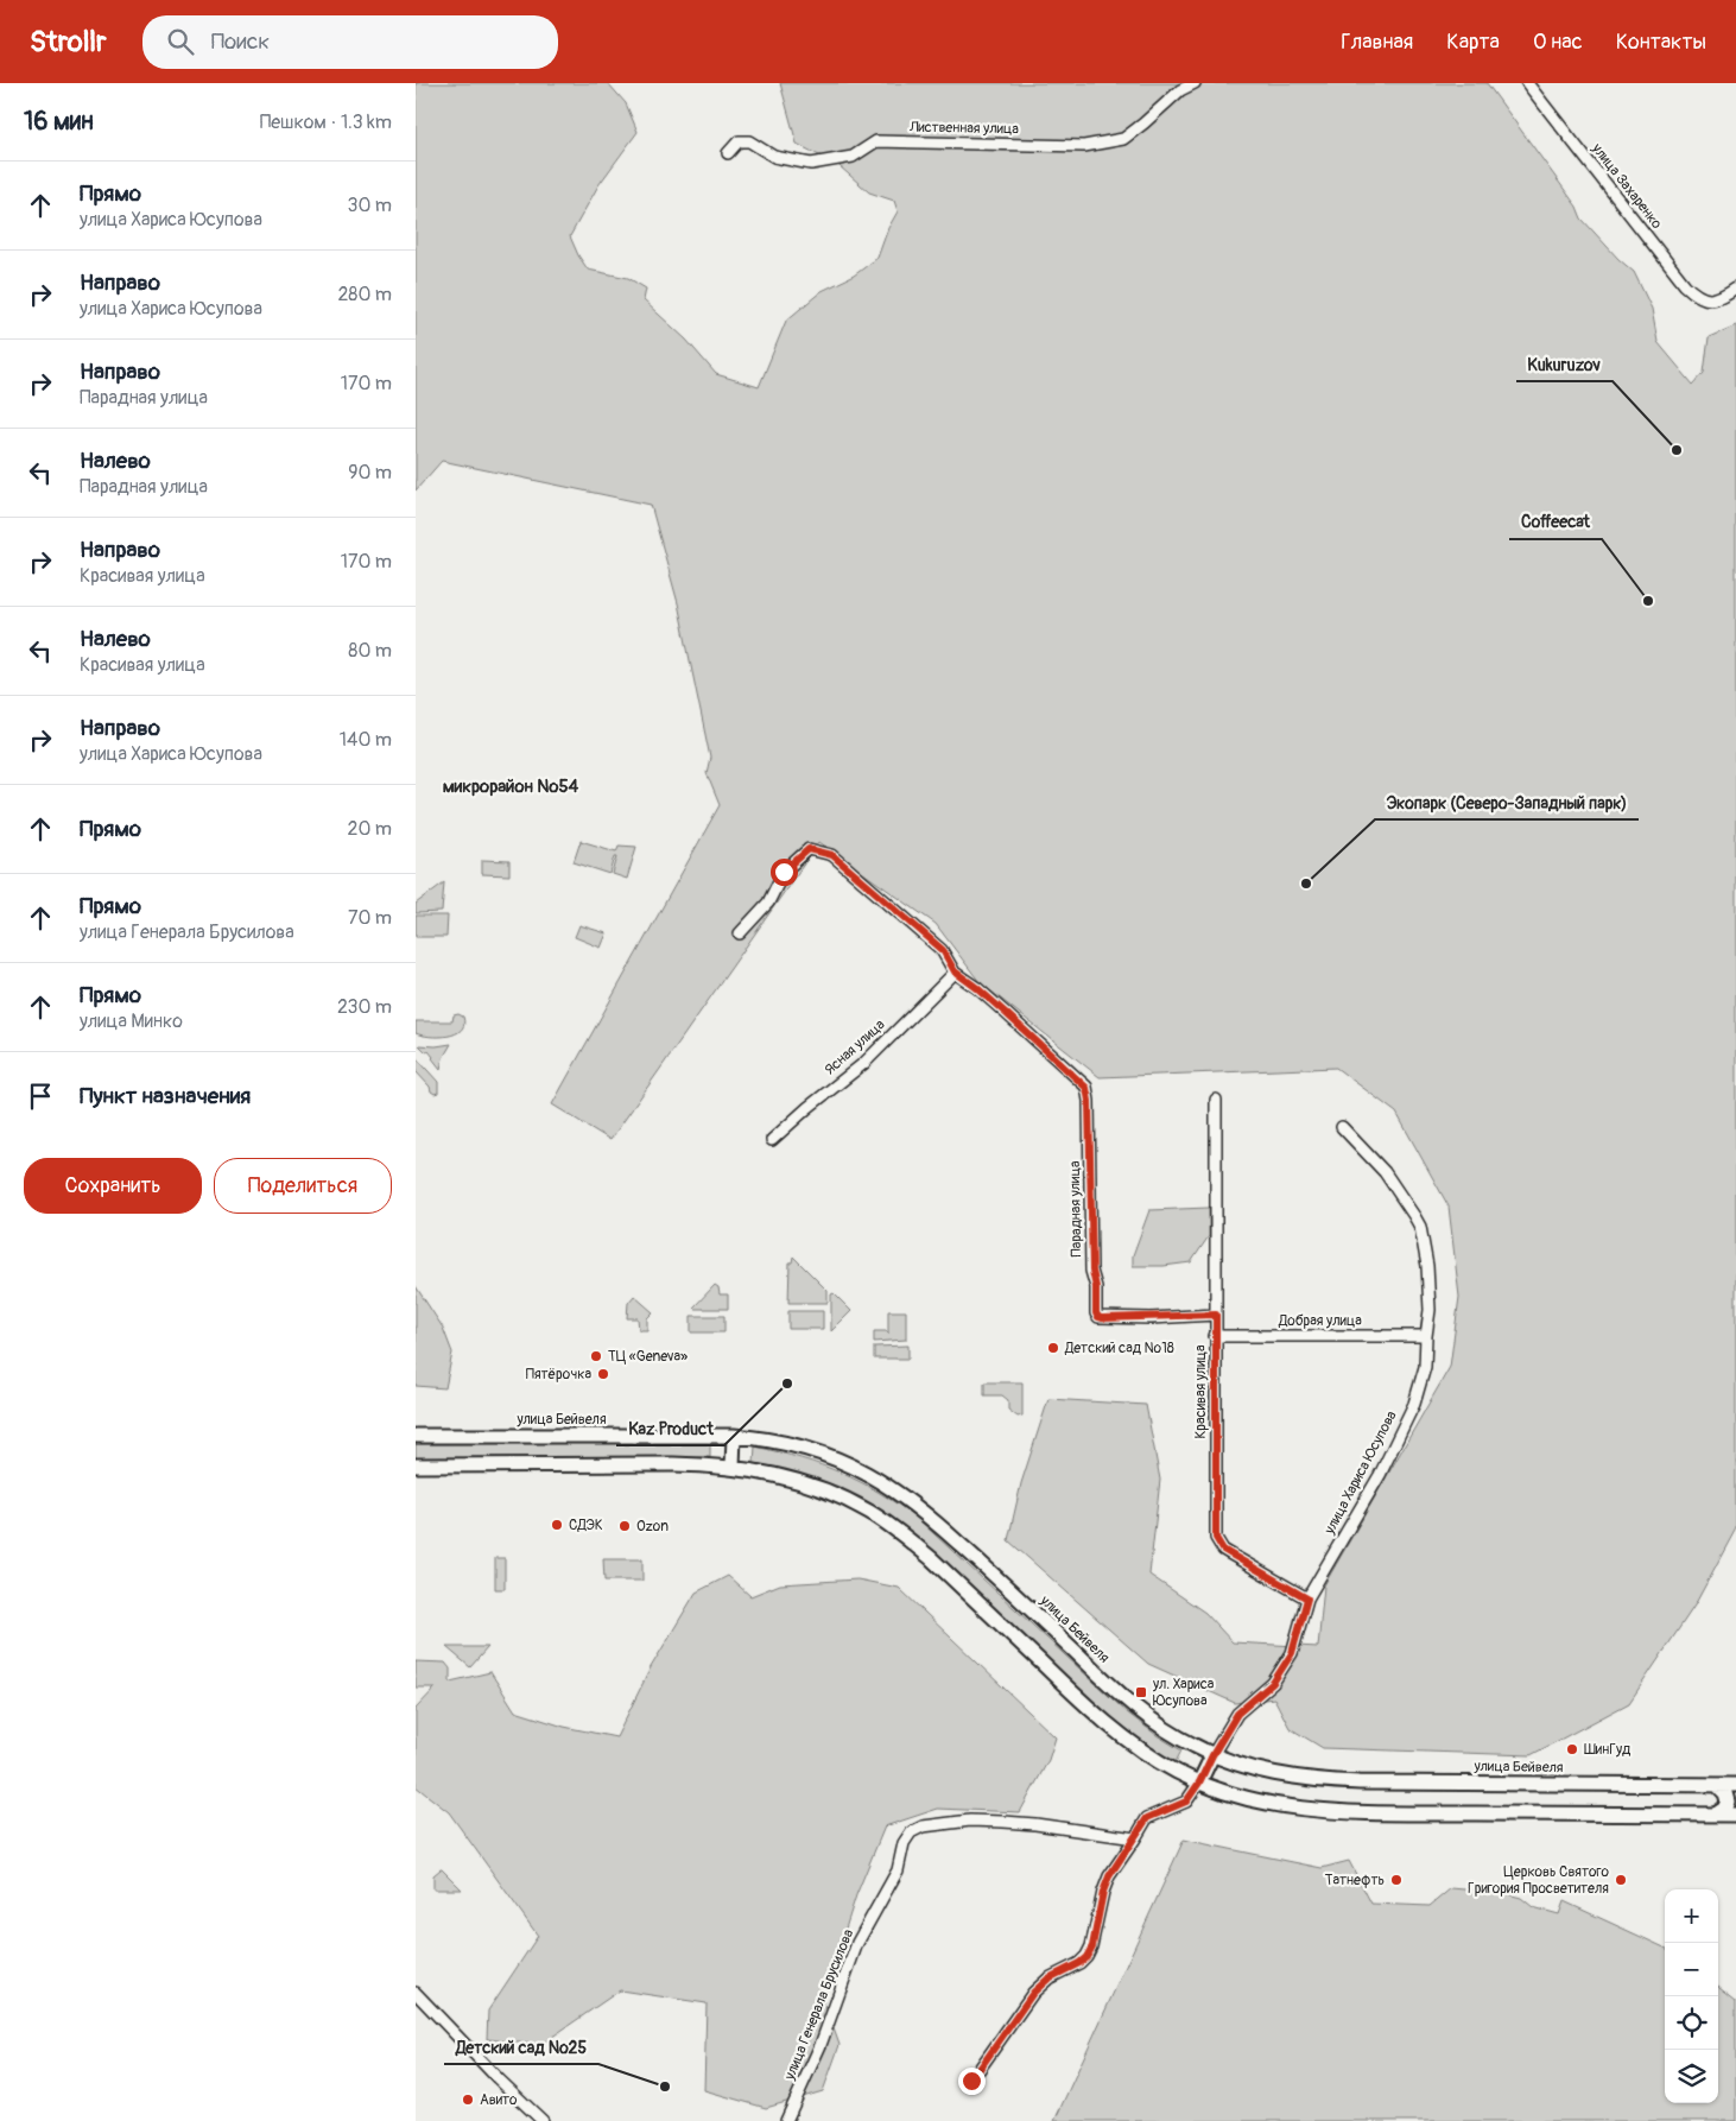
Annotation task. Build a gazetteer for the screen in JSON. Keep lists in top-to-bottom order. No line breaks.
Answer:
{"streets":{"main road":["улица Бейвеля"],"street":["Лиственная улица","улица Захаренко","Ясная улица","Парадная улица","Добрая улица","Красивая улица","улица Хариса Юсупова","улица Генерала Брусилова"]},"crossings":[["Ясная улица","Парадная улица"],["Парадная улица","Красивая улица"],["Добрая улица","Красивая улица"],["Добрая улица","улица Хариса Юсупова"],["Красивая улица","улица Хариса Юсупова"],["улица Бейвеля","улица Хариса Юсупова"]],"districts":["микрорайон №54"],"places":{"other":["Kukuruzov","Coffeecat","Экопарк (Северо-Западный парк)","Детский сaд №18","ТЦ «Geneva»","Пятёрочка","Kaz Product","СДЭК","Ozon","ШинГуд","Татнефть","Церковь Святого Григория Просветителя","Детский сад №25","Авито"],"transit":["ул. Хариса Юсупова"]},"page":{"header":"Strollr","search":"Поиск","nav":["Главная","Карта","О нас","Контакты"],"heading":["16 мин","Пешком · 1.3 km"],"list":[["Прямо","улица Хариса Юсупова","30 m"],["Направо","улица Хариса Юсупова","280 m"],["Направо","Парадная улица","170 m"],["Налево","Парадная улица","90 m"],["Направо","Красивая улица","170 m"],["Налево","Красивая улица","80 m"],["Направо","улица Хариса Юсупова","140 m"],["Прямо","20 m"],["Прямо","улица Генерала Брусилова","70 m"],["Прямо","улица Минко","230 m"],"Пункт назначения"],"buttons":["Сохранить","Поделиться"],"map_buttons":["+","−"]}}
